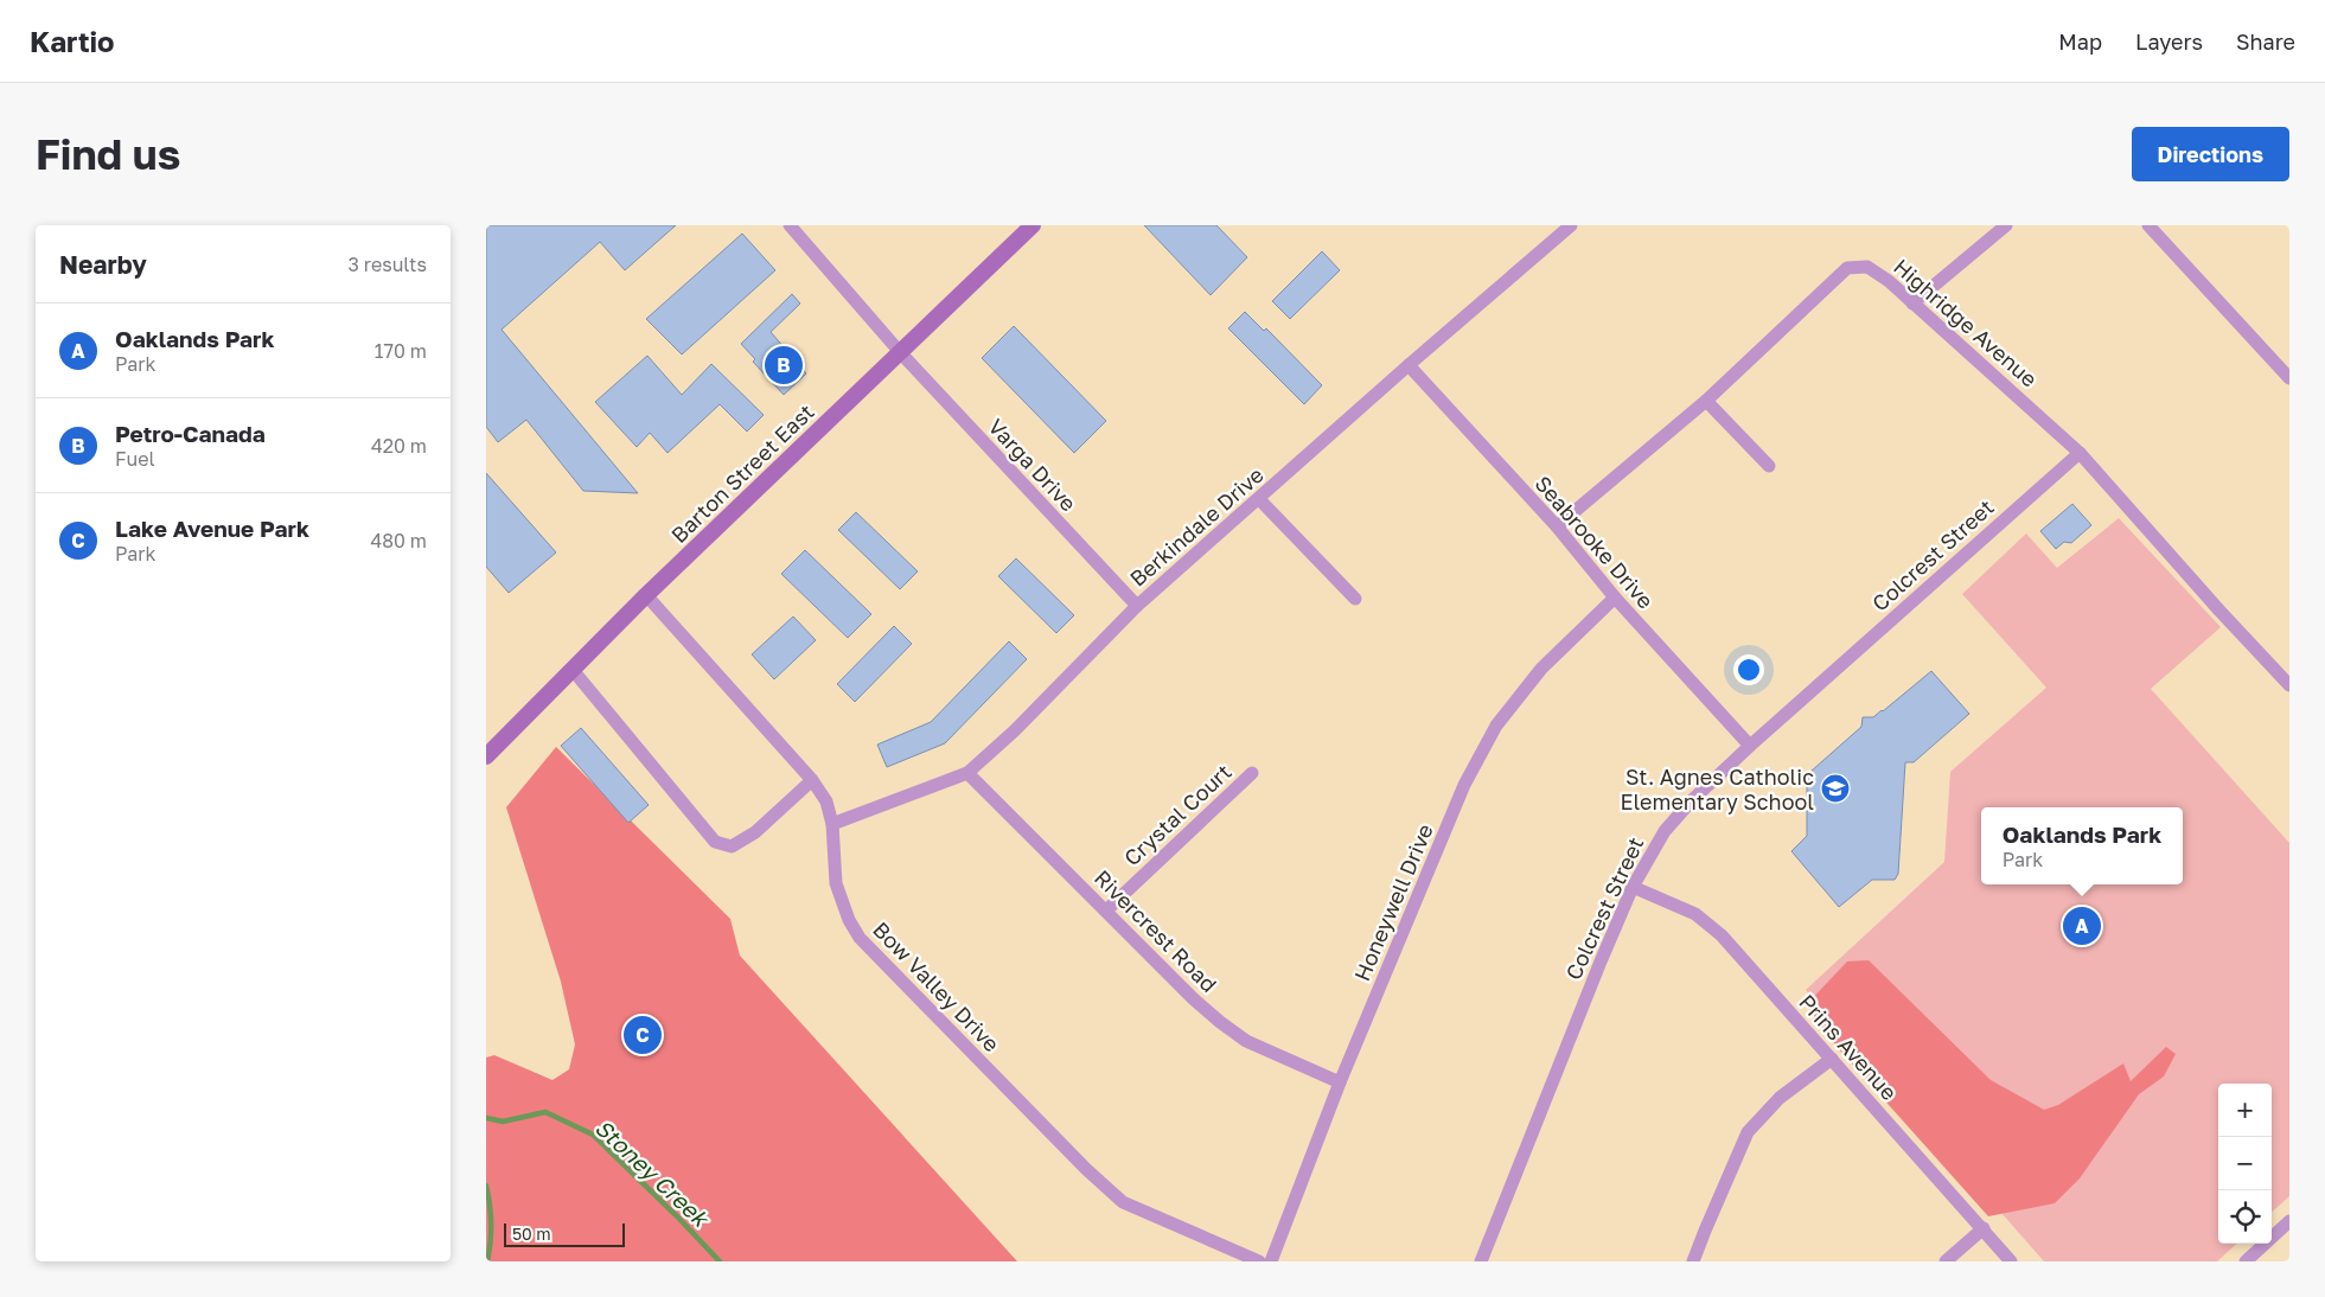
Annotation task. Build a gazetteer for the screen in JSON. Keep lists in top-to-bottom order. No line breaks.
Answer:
{"streets":{"main road":["Barton Street East"],"street":["Highridge Avenue","Varga Drive","Berkindale Drive","Seabrooke Drive","Colcrest Street","Crystal Court","Honeywell Drive","Rivercrest Road","Bow Valley Drive","Prins Avenue"]},"crossings":[["Highridge Avenue","Seabrooke Drive"],["Highridge Avenue","Colcrest Street"],["Varga Drive","Barton Street East"],["Varga Drive","Berkindale Drive"],["Barton Street East","Bow Valley Drive"],["Berkindale Drive","Seabrooke Drive"],["Berkindale Drive","Rivercrest Road"],["Berkindale Drive","Bow Valley Drive"],["Seabrooke Drive","Colcrest Street"],["Seabrooke Drive","Honeywell Drive"],["Colcrest Street","Prins Avenue"],["Crystal Court","Rivercrest Road"],["Honeywell Drive","Rivercrest Road"]],"water":["Stoney Creek"],"places":{"school or university":["St. Agnes Catholic Elementary School"]},"scale_bar":"50 m","page":{"header":"Kartio","nav":["Map","Layers","Share"],"buttons":"Directions","title":"Find us","heading":["Nearby","3 results"],"list":[{"mark":"A","name":"Oaklands Park","note":"Park","value":"170 m"},{"mark":"B","name":"Petro-Canada","note":"Fuel","value":"420 m"},{"mark":"C","name":"Lake Avenue Park","note":"Park","value":"480 m"}],"pins":["B","A","C"],"popup":["Oaklands Park","Park"],"map_buttons":["+","−"],"scale":"50 m"}}
